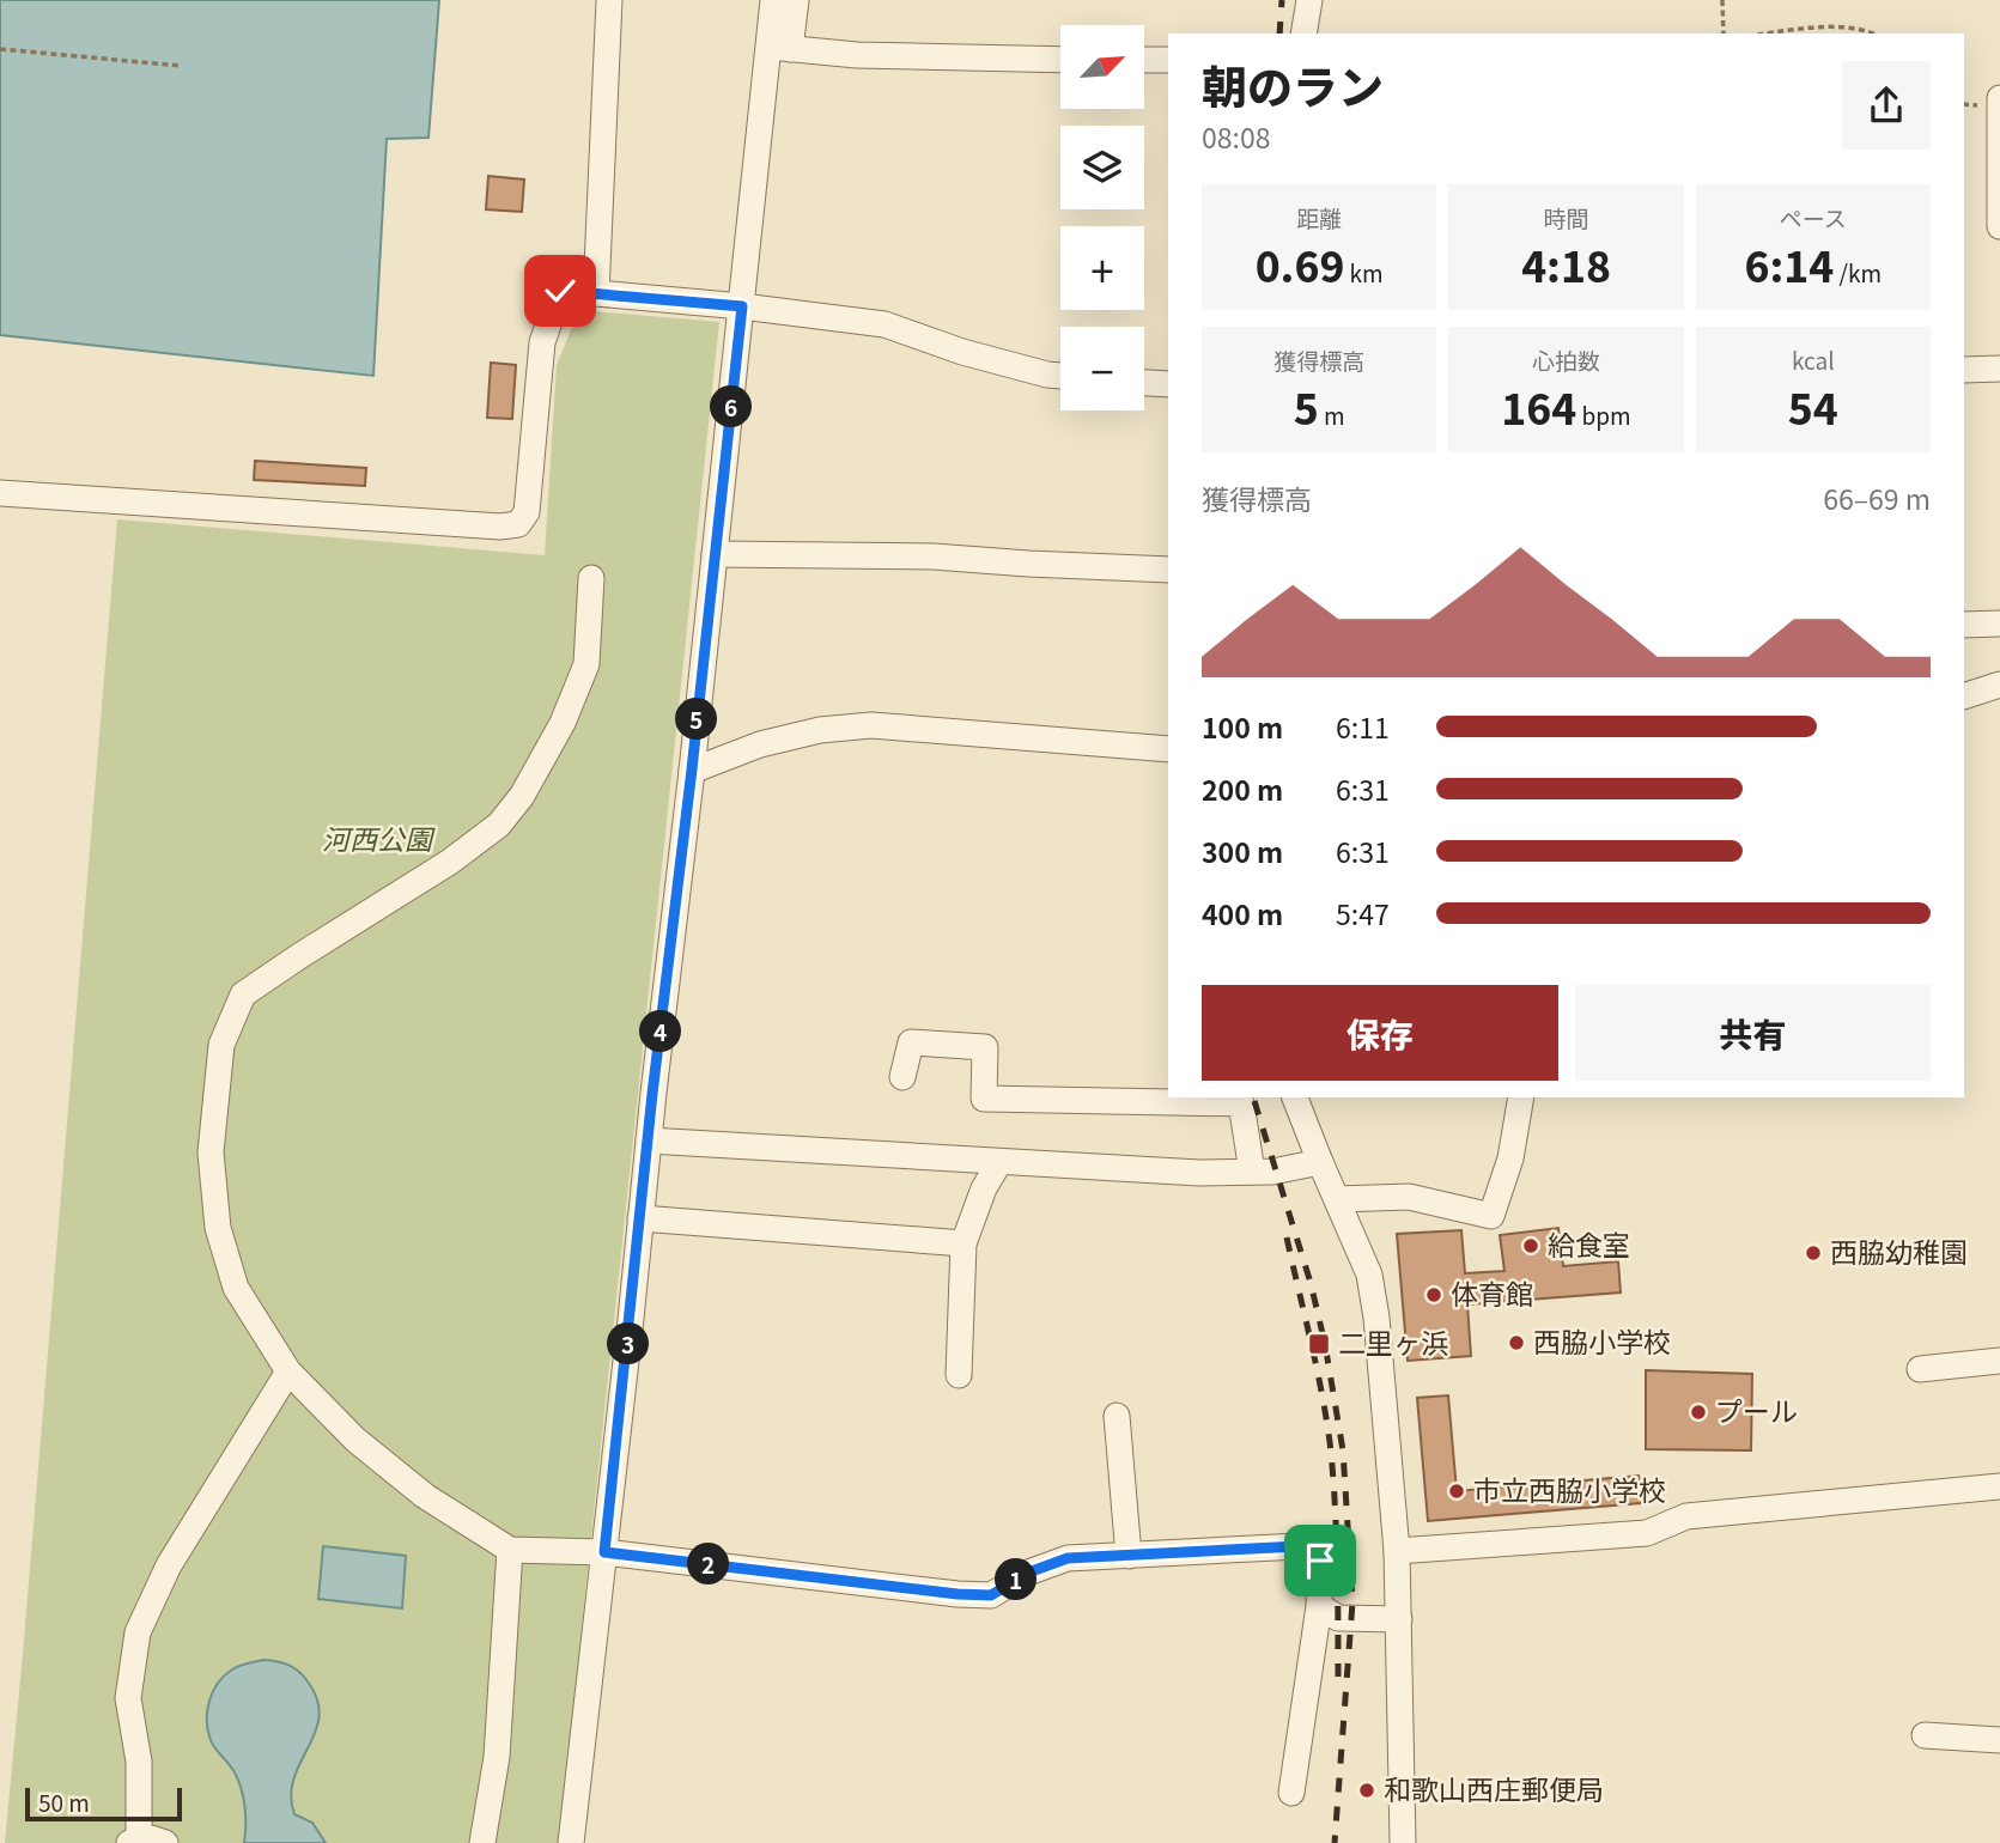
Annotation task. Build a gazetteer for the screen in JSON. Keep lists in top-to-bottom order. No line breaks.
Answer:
{"parks":["河西公園"],"places":{"other":["給食室","西脇幼稚園","体育館","西脇小学校","プール","市立西脇小学校","和歌山西庄郵便局"],"transit":["二里ヶ浜"]},"scale_bar":"50 m","north":"top right","page":{"map_buttons":["+","−"],"heading":["朝のラン","08:08"],"stats":[["距離","0.69 km"],["時間","4:18"],["ペース","6:14 /km"],["獲得標高","5 m"],["心拍数","164 bpm"],["kcal","54"]],"pins":["6","5","4","3","2","1"],"chart":["獲得標高","66–69 m"],"list":[{"name":"100 m","note":"6:11"},{"name":"200 m","note":"6:31"},{"name":"300 m","note":"6:31"},{"name":"400 m","note":"5:47"}],"buttons":["保存","共有"],"scale":"50 m"}}
